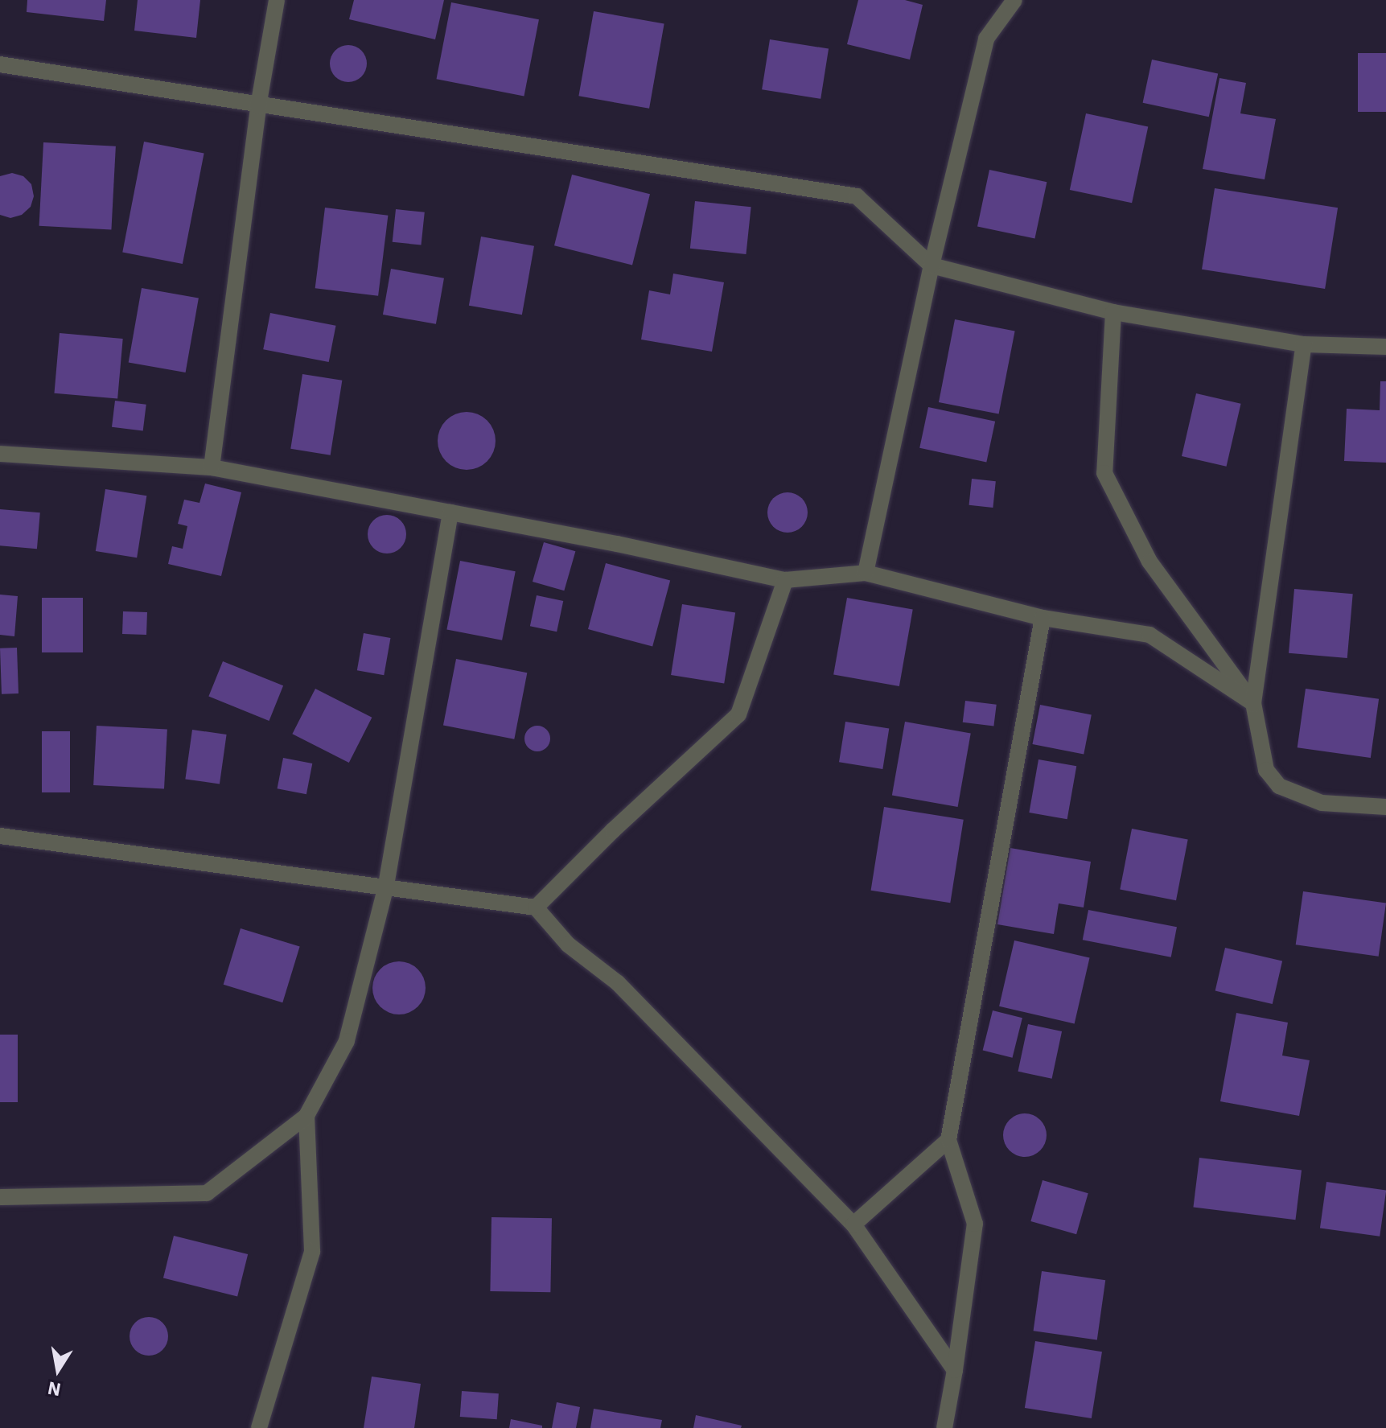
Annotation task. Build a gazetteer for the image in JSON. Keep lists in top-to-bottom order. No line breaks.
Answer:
{"north":"bottom"}
